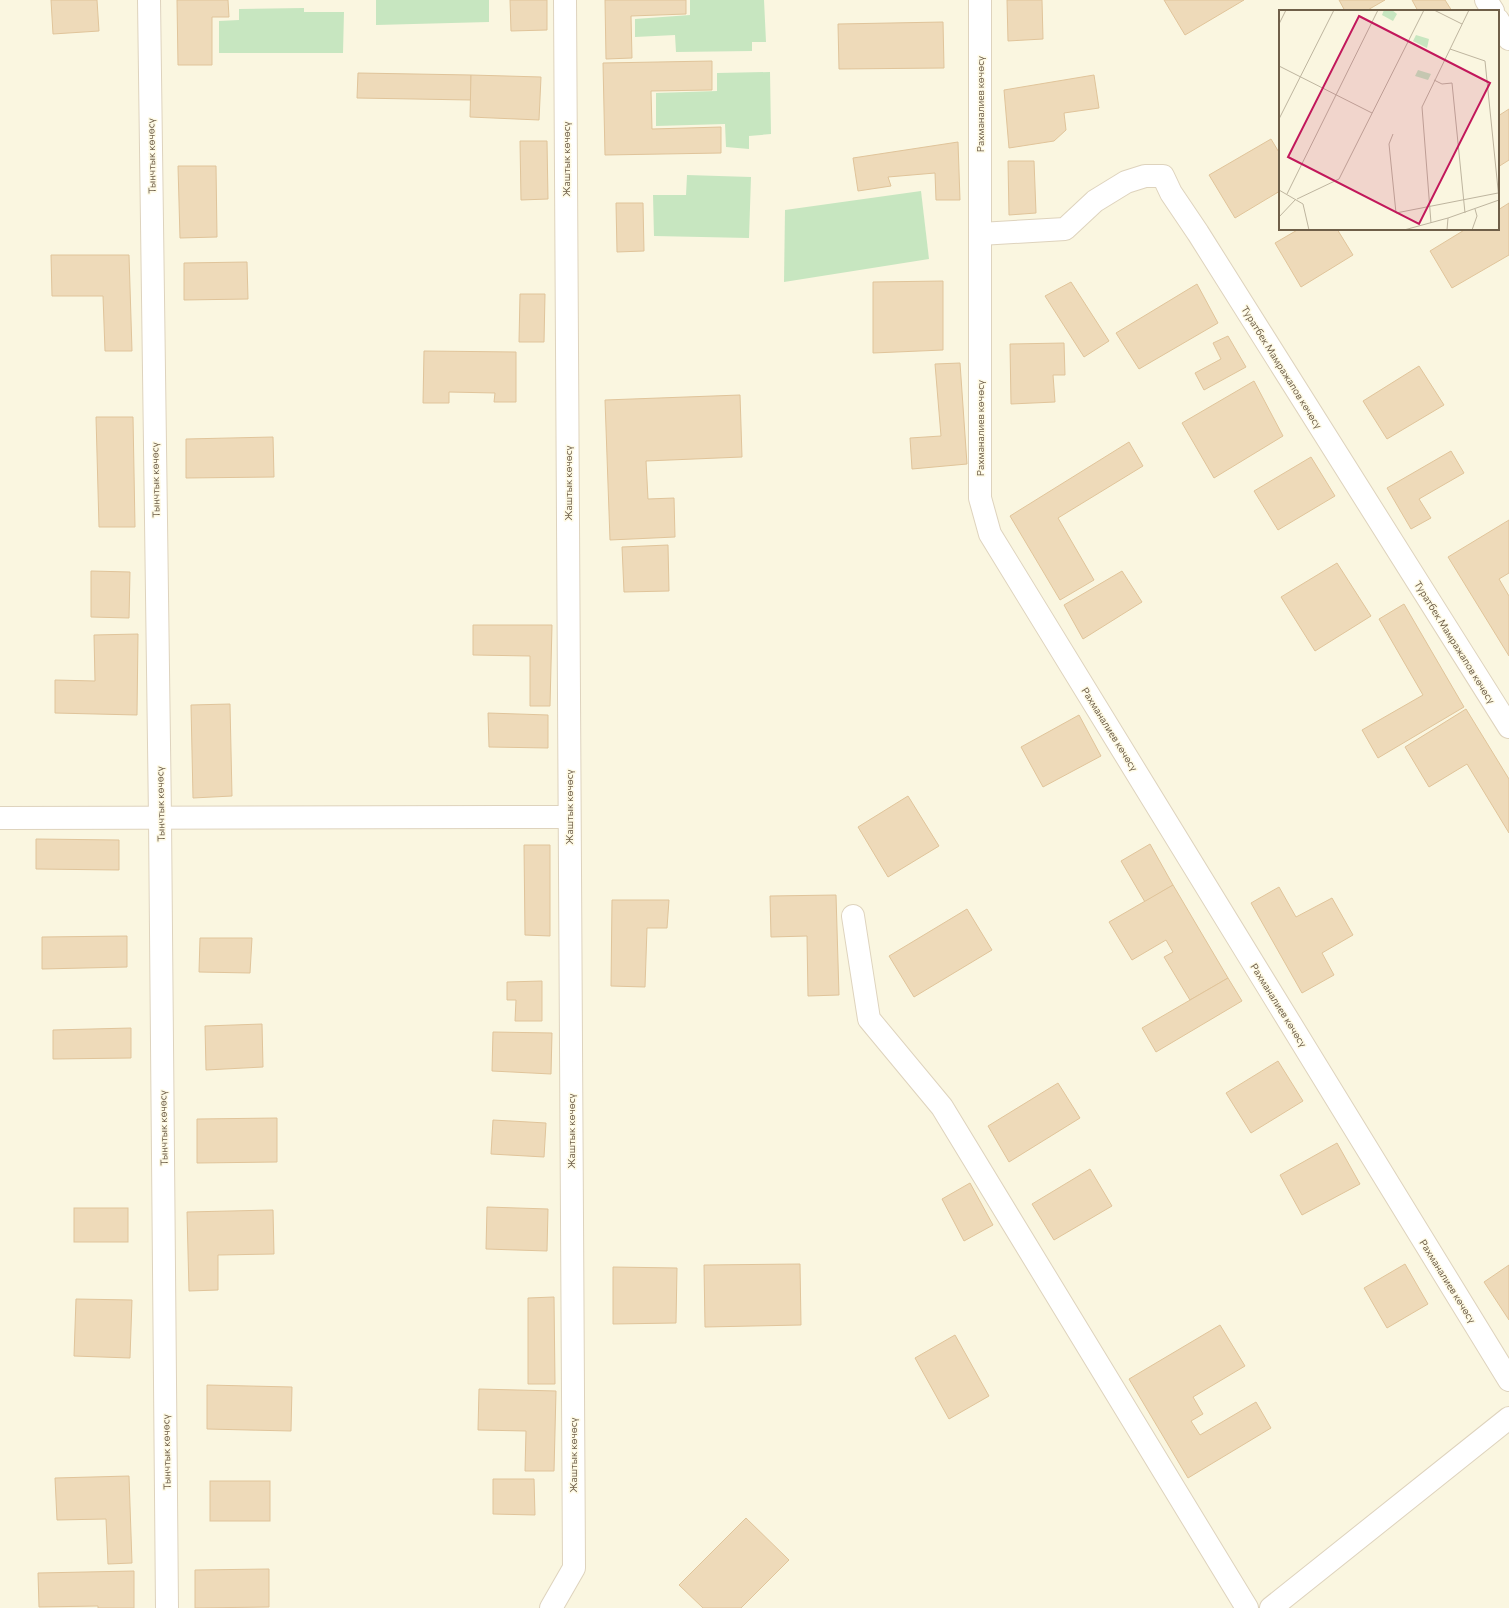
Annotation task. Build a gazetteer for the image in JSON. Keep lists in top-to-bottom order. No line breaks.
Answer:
{"streets":{"street":["Рахманалиев көчөсү","Тынчтык көчөсү","Жаштык көчөсү","Туратбек Мамражапов көчөсү"]},"crossings":[["Рахманалиев көчөсү","Туратбек Мамражапов көчөсү"]]}
